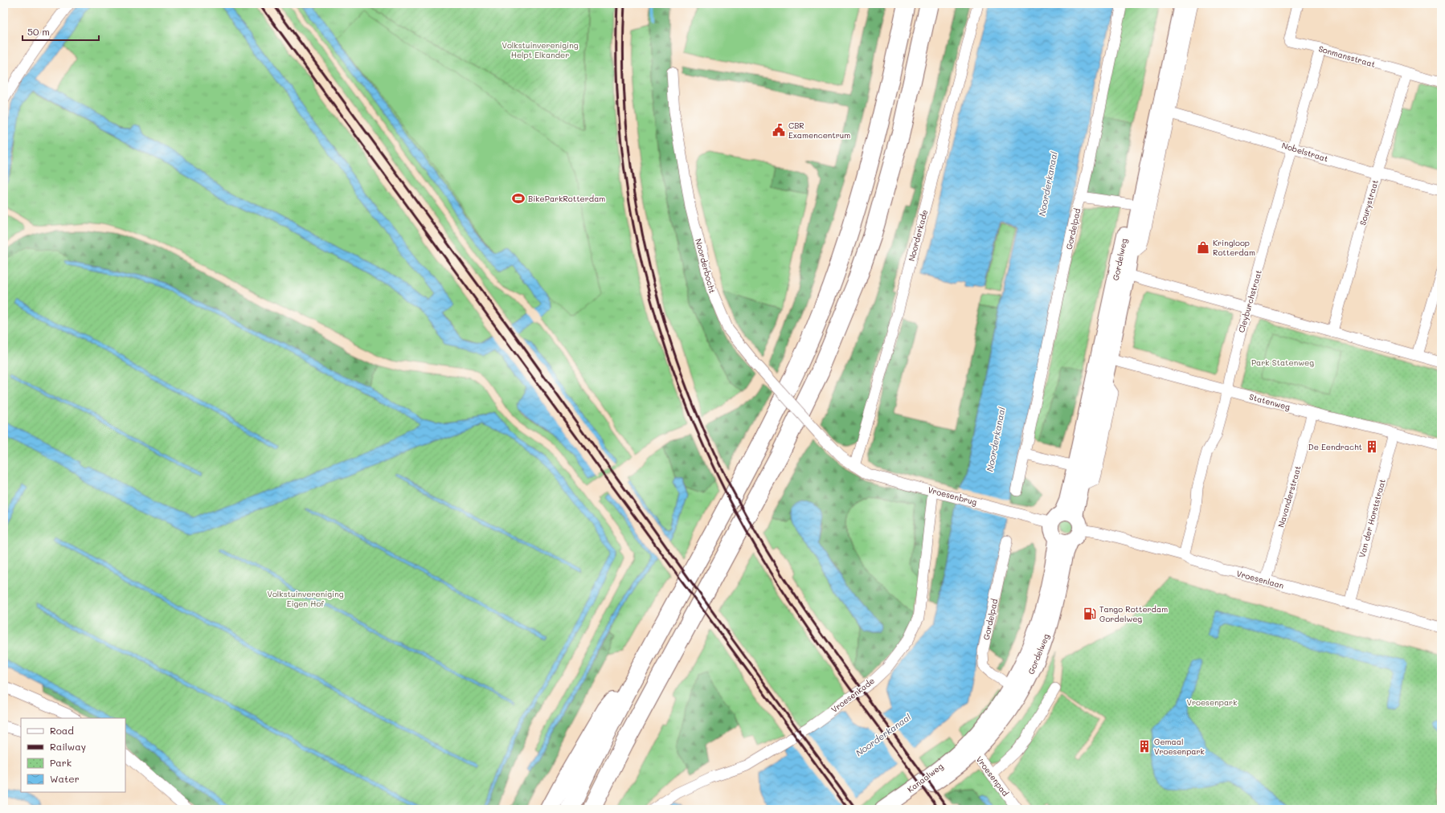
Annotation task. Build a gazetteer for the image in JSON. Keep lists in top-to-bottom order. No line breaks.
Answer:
{"streets":{"main road":["Gordelweg","Kanaalweg"],"street":["Sonmansstraat","Nobelstraat","Sourystraat","Gordelpad","Noorderkade","Noorderbocht","Cleyburchstraat","Statenweg","Vroesenbrug","Navanderstraat","Van der Horststraat","Vroesenlaan","Vroesenkade","Vroesenpad"]},"crossings":[["Sonmansstraat","Sourystraat"],["Sonmansstraat","Cleyburchstraat"],["Nobelstraat","Sourystraat"],["Nobelstraat","Gordelweg"],["Nobelstraat","Cleyburchstraat"],["Gordelpad","Gordelweg"],["Noorderkade","Noorderbocht"],["Noorderkade","Vroesenbrug"],["Gordelweg","Statenweg"],["Gordelweg","Vroesenbrug"],["Gordelweg","Vroesenlaan"],["Gordelweg","Vroesenpad"],["Gordelweg","Kanaalweg"],["Noorderbocht","Vroesenbrug"],["Cleyburchstraat","Statenweg"],["Cleyburchstraat","Vroesenlaan"],["Statenweg","Navanderstraat"],["Statenweg","Van der Horststraat"],["Vroesenbrug","Vroesenlaan"],["Vroesenbrug","Vroesenkade"],["Navanderstraat","Vroesenlaan"],["Van der Horststraat","Vroesenlaan"],["Vroesenpad","Kanaalweg"]],"water":["Noorderkanaal"],"parks":["Volkstuinvereniging Helpt Elkander","Park Statenweg","Volkstuinvereniging Eigen Hof","Vroesenpark"],"places":{"public building":["CBR Examencentrum"],"sports":["BikeParkRotterdam"],"shop":["Kringloop Rotterdam"],"building":["De Eendracht","Gemaal Vroesenpark"],"fuel station":["Tango Rotterdam Gordelweg"]},"legend":["Road","Railway","Park","Water"],"scale_bar":"50 m"}
